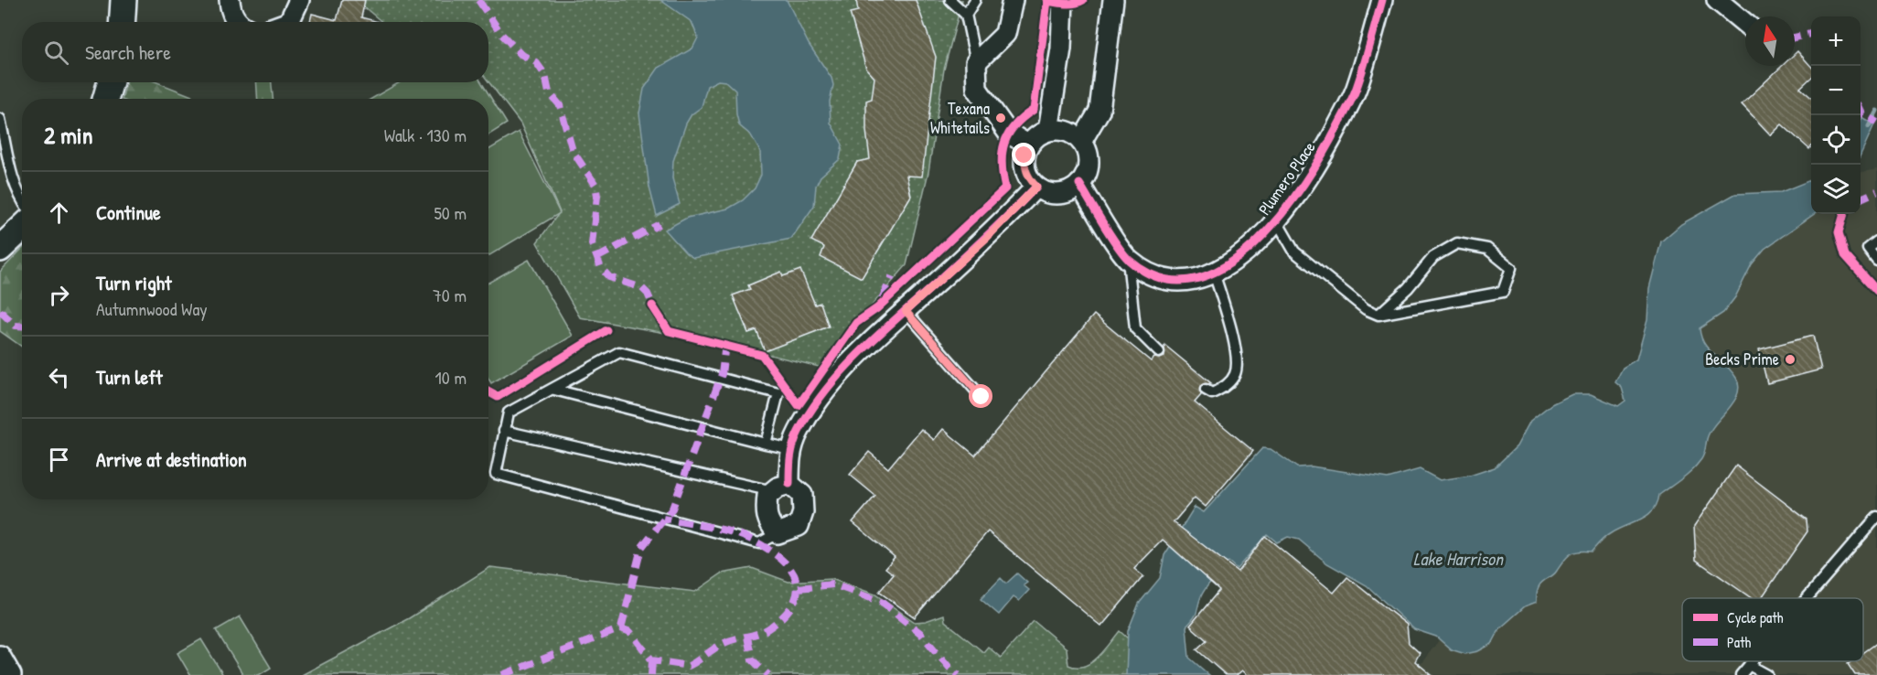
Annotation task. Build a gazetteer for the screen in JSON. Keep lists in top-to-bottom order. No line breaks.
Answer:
{"streets":{"street":["Plumero Place"]},"water":["Lake Harrison"],"places":["Texana Whitetails","Becks Prime"],"legend":["Cycle path","Path"],"north":"top","page":{"map_buttons":["+","−"],"search":"Search here","heading":["2 min","Walk · 130 m"],"list":[["Continue","50 m"],["Turn right","Autumnwood Way","70 m"],["Turn left","10 m"],"Arrive at destination"]}}
